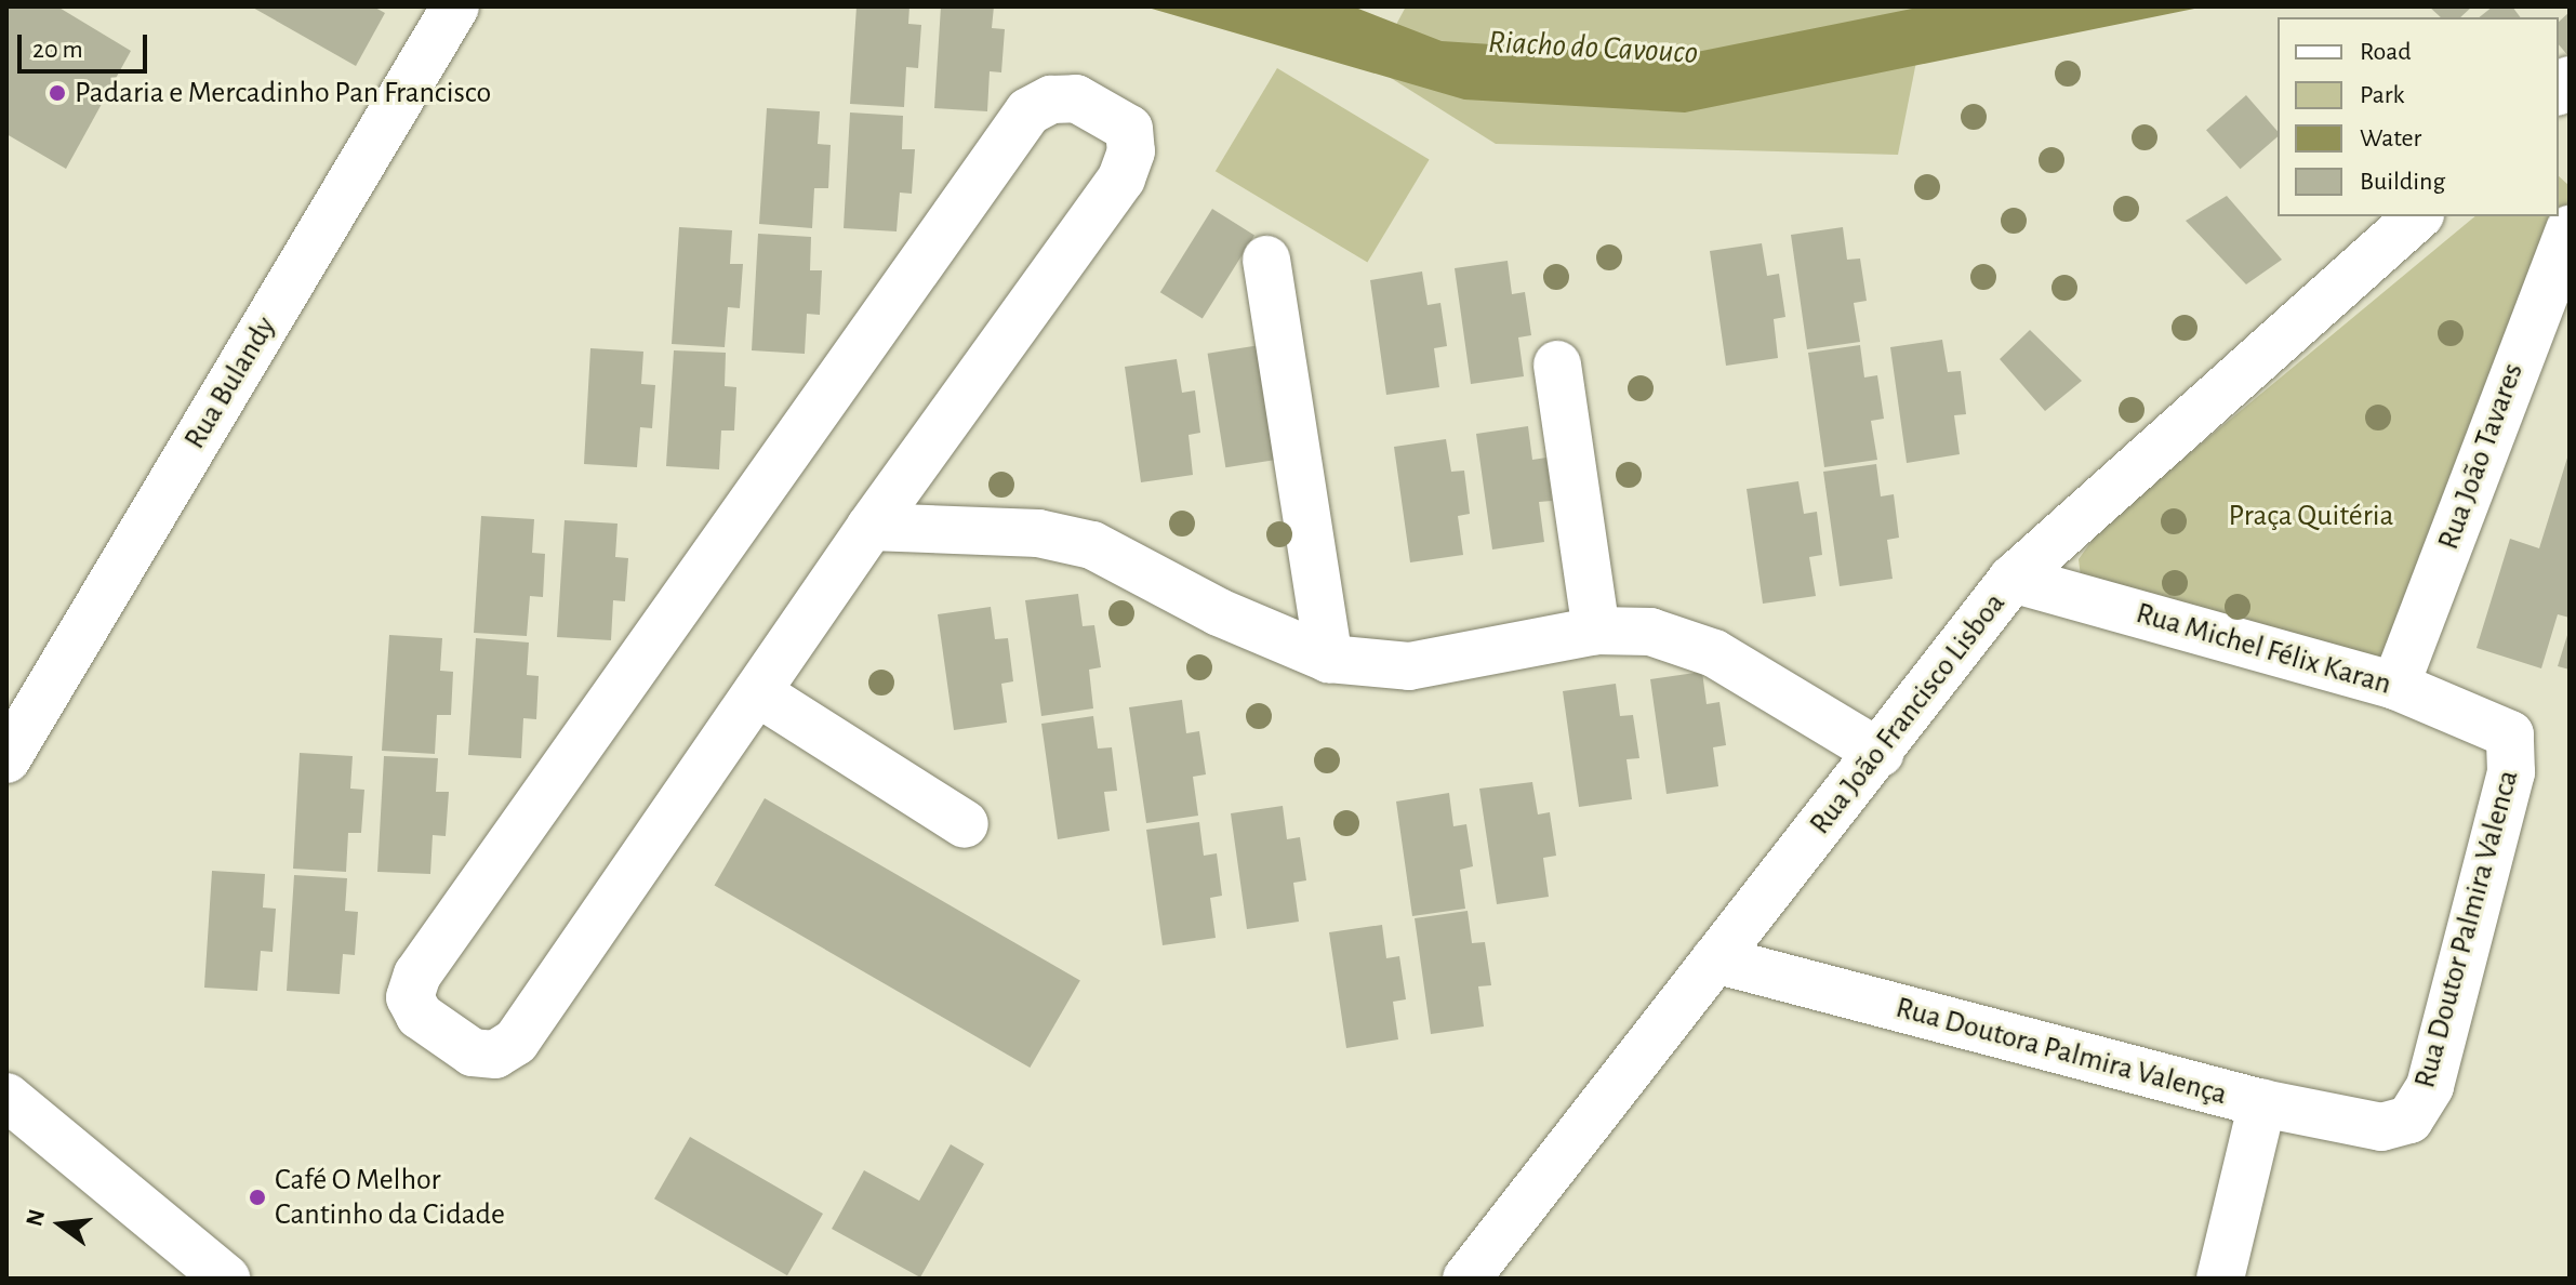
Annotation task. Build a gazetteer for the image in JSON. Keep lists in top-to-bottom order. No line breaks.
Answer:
{"streets":{"street":["Rua Bulandy","Rua João Tavares","Rua Michel Félix Karan","Rua João Francisco Lisboa","Rua Doutor Palmira Valenca","Rua Doutora Palmira Valença"]},"crossings":[["Rua João Tavares","Rua Michel Félix Karan"],["Rua Michel Félix Karan","Rua João Francisco Lisboa"],["Rua Michel Félix Karan","Rua Doutor Palmira Valenca"],["Rua João Francisco Lisboa","Rua Doutora Palmira Valença"],["Rua Doutor Palmira Valenca","Rua Doutora Palmira Valença"]],"water":["Riacho do Cavouco"],"parks":["Praça Quitéria"],"places":["Padaria e Mercadinho Pan Francisco","Café O Melhor Cantinho da Cidade"],"legend":["Road","Park","Water","Building"],"scale_bar":"20 m","north":"left"}
